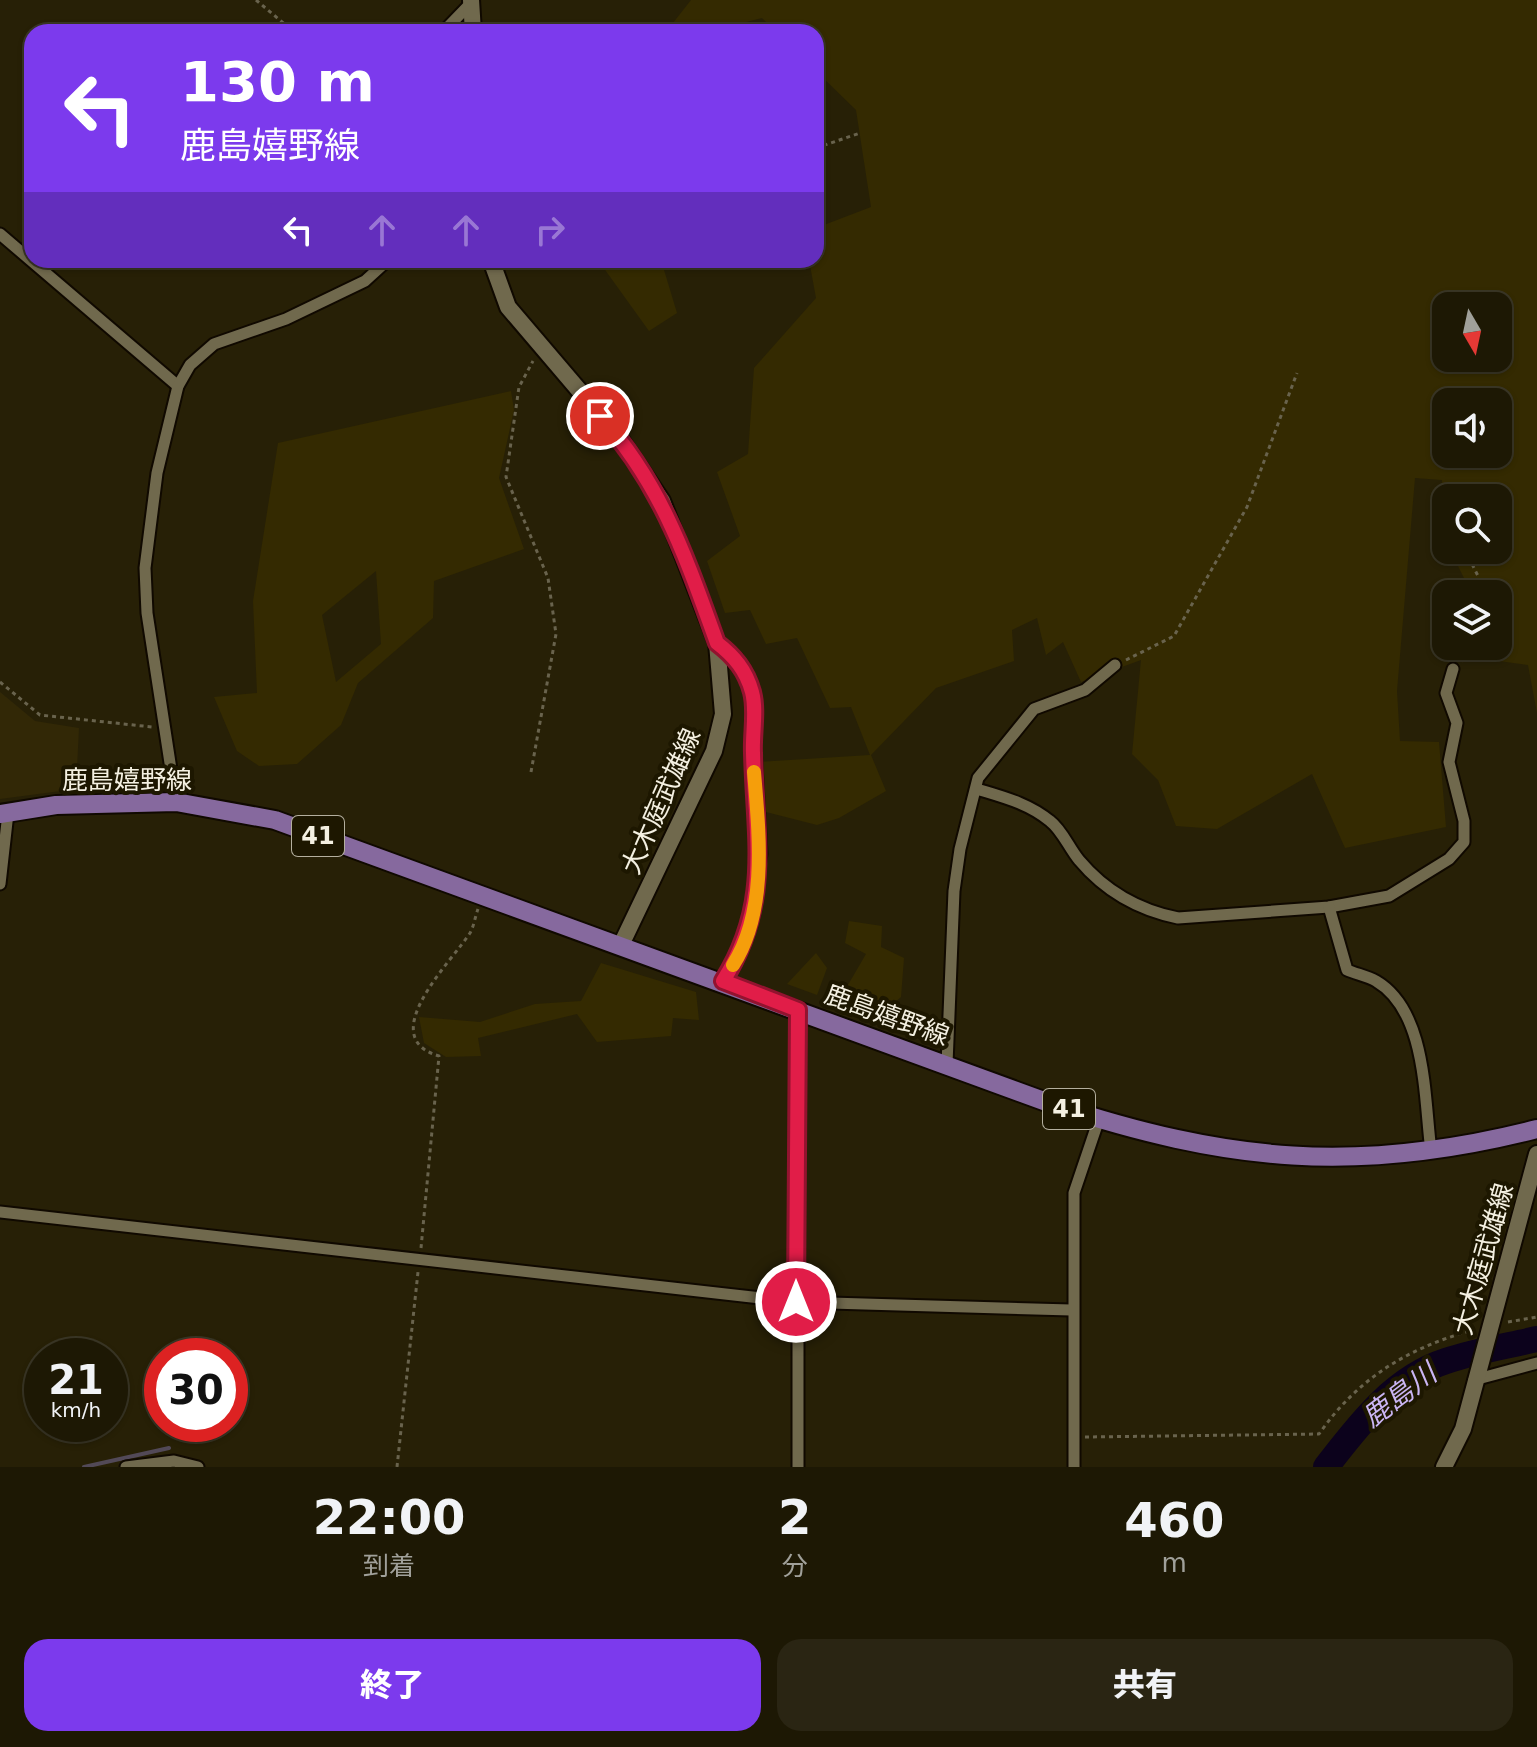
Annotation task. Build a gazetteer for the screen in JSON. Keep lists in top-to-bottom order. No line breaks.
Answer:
{"streets":{"main road":["鹿島嬉野線","大木庭武雄線","41"]},"crossings":[["鹿島嬉野線","大木庭武雄線"]],"water":["鹿島川"],"north":"bottom","page":{"turn":["130 m","鹿島嬉野線"],"speed":"21 km/h","limit":"30","eta":["22:00","到着","2","分","460","m"],"buttons":["終了","共有"]}}
